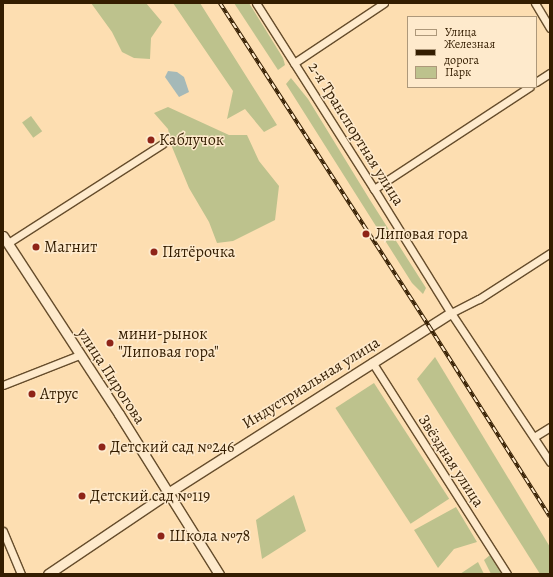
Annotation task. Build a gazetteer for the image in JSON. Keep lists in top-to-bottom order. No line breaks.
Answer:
{"streets":{"street":["2-я Транспортная улица","улица Пирогова","Индустриальная улица","Звёздная улица"]},"crossings":[["2-я Транспортная улица","Индустриальная улица"],["улица Пирогова","Индустриальная улица"],["Индустриальная улица","Звёздная улица"]],"places":["Каблучок","Липовая гора","Магнит","Пятёрочка","мини-рынок \"Липовая гора\"","Атрус","Детский сад №246","Детский сад №119","Школа №78"],"legend":["Улица","Железная дорога","Парк"]}
